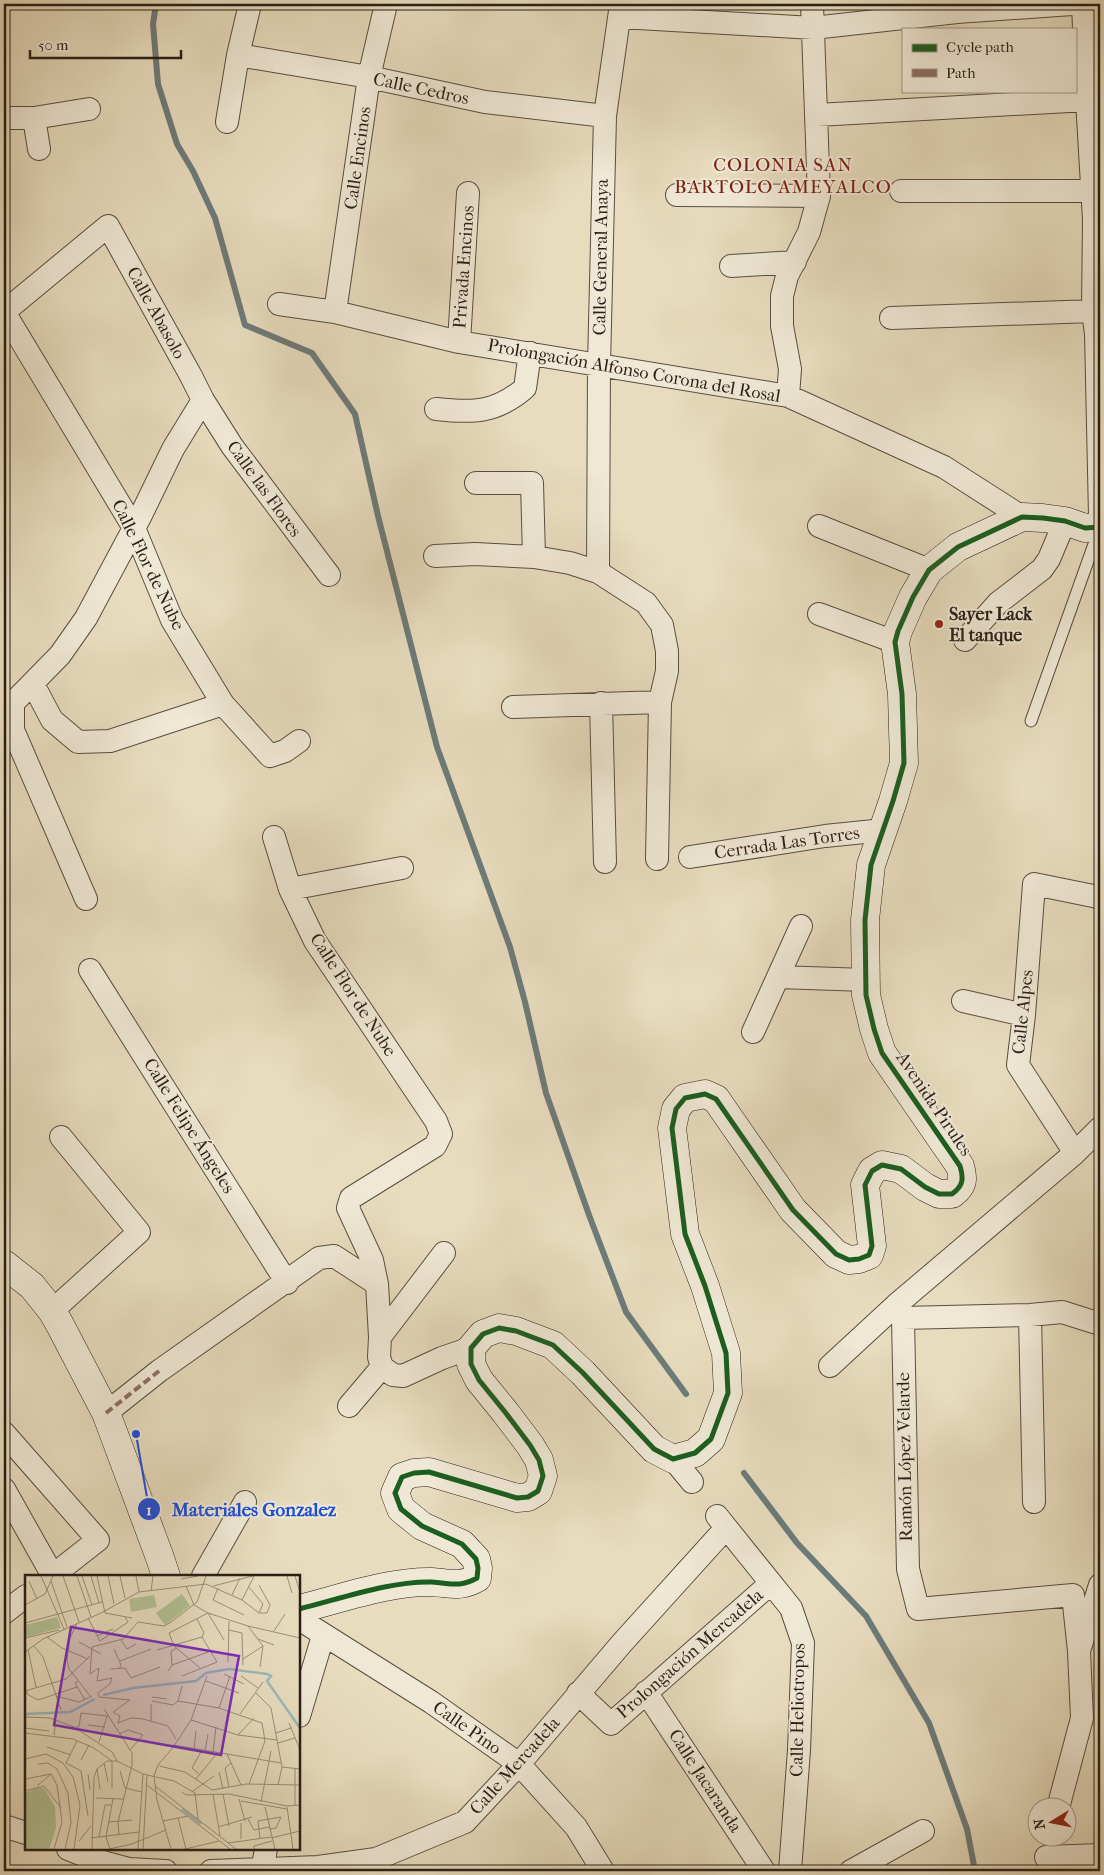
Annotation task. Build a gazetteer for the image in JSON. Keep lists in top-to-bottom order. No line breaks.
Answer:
{"streets":{"street":["Calle Cedros","Calle Encinos","Calle General Anaya","Privada Encinos","Calle Abasolo","Prolongación Alfonso Corona del Rosal","Calle las Flores","Calle Flor de Nube","Cerrada Las Torres","Calle Alpes","Avenida Pirules","Calle Felipe Ángeles","Ramón López Velarde","Prolongación Mercadela","Calle Heliotropos","Calle Pino","Calle Mercadela","Calle Jacaranda"]},"crossings":[["Calle Cedros","Calle Encinos"],["Calle Cedros","Calle General Anaya"],["Calle Encinos","Prolongación Alfonso Corona del Rosal"],["Calle General Anaya","Prolongación Alfonso Corona del Rosal"],["Privada Encinos","Prolongación Alfonso Corona del Rosal"],["Calle Abasolo","Calle las Flores"],["Calle Abasolo","Calle Flor de Nube"],["Prolongación Alfonso Corona del Rosal","Avenida Pirules"],["Cerrada Las Torres","Avenida Pirules"],["Prolongación Mercadela","Calle Heliotropos"],["Prolongación Mercadela","Calle Mercadela"],["Prolongación Mercadela","Calle Jacaranda"],["Calle Heliotropos","Calle Mercadela"],["Calle Pino","Calle Mercadela"]],"districts":["COLONIA SAN BARTOLO AMEYALCO"],"places":["Sayer Lack El tanque","Materiales Gonzalez"],"legend":["Cycle path","Path"],"scale_bar":"50 m","north":"left"}
